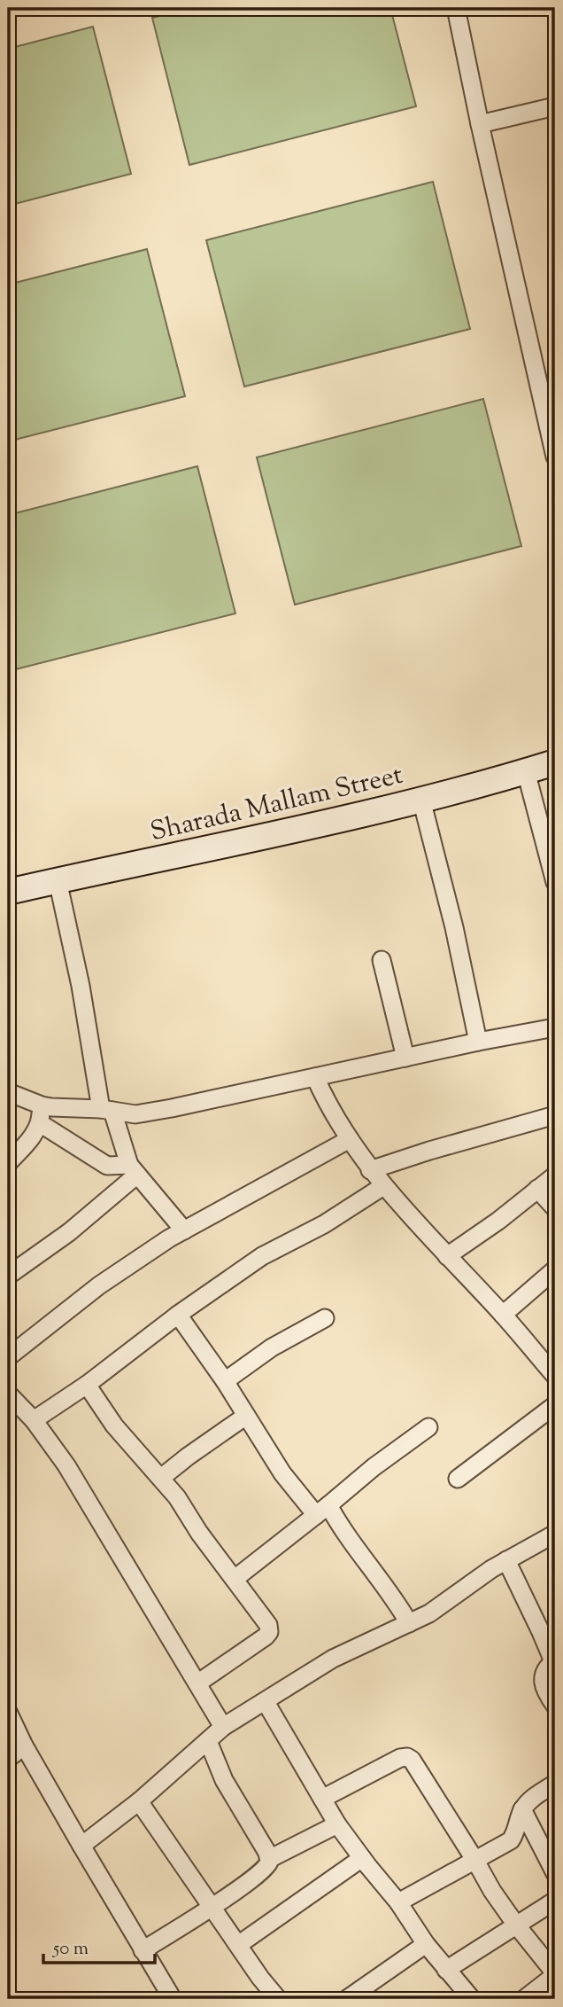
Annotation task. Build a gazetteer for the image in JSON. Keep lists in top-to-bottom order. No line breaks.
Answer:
{"streets":{"street":["Sharada Mallam Street"]},"scale_bar":"50 m"}
